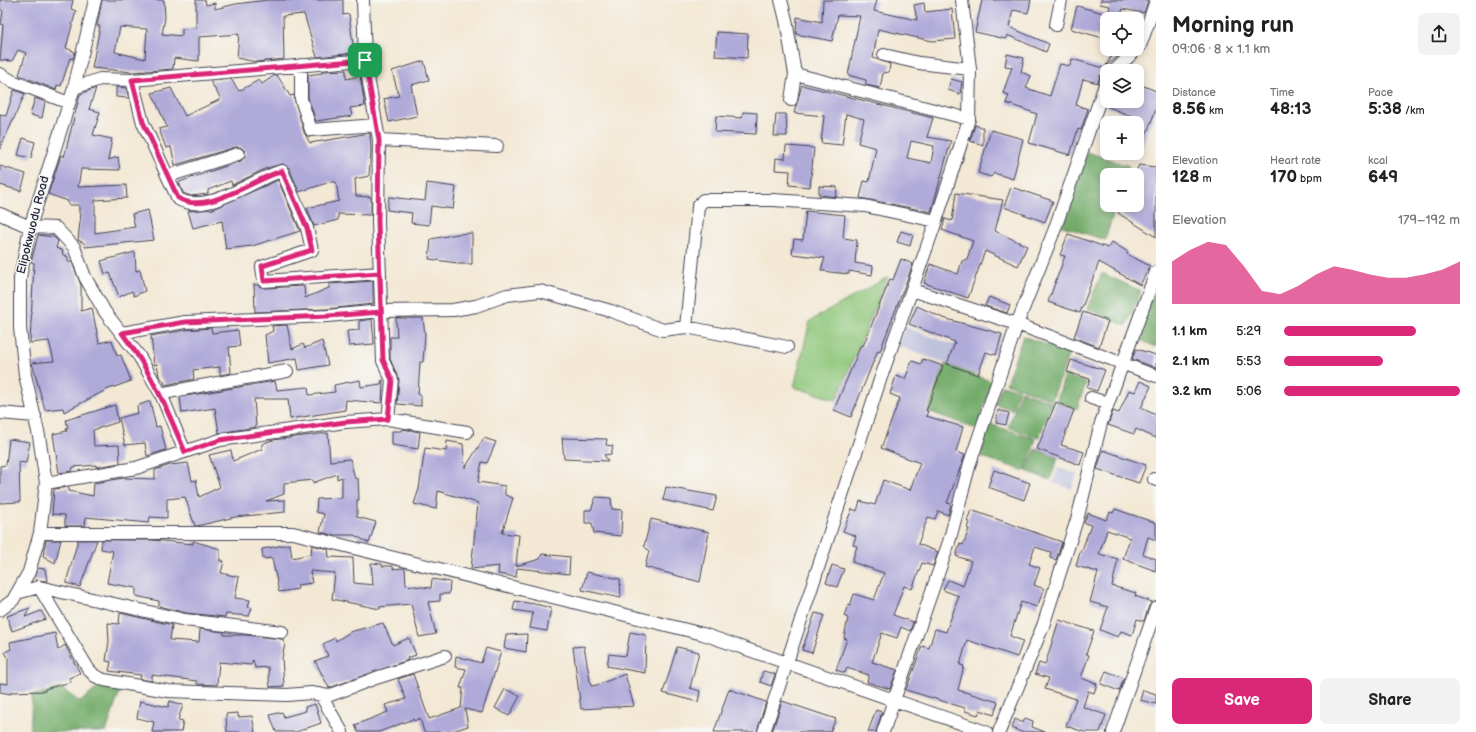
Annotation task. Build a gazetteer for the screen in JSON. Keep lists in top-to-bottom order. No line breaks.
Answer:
{"streets":{"street":["Elipokwuodu Road"]},"page":{"heading":["Morning run","09:06 · 8 × 1.1 km"],"map_buttons":["+","−"],"stats":[["Distance","8.56 km"],["Time","48:13"],["Pace","5:38 /km"],["Elevation","128 m"],["Heart rate","170 bpm"],["kcal","649"]],"chart":["Elevation","179–192 m"],"list":[{"name":"1.1 km","note":"5:29"},{"name":"2.1 km","note":"5:53"},{"name":"3.2 km","note":"5:06"}],"buttons":["Save","Share"]}}
